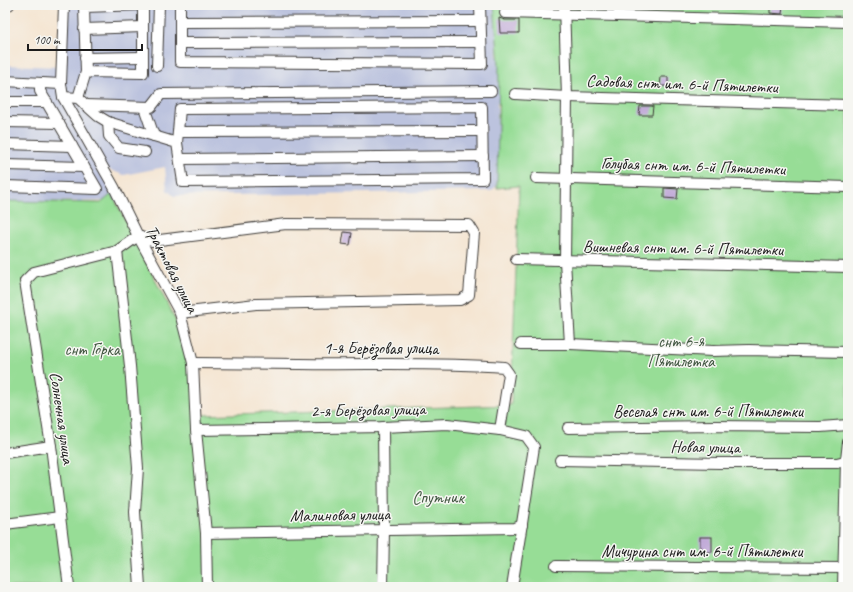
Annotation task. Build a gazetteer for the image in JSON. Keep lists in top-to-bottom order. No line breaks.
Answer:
{"streets":{"street":["Садовая снт им. 6-й Пятилетки","Голубая снт им. 6-й Пятилетки","Вишневая снт им. 6-й Пятилетки","Трактовая улица","1-я Берёзовая улица","2-я Берёзовая улица","Веселая снт им. 6-й Пятилетки","Солнечная улица","Новая улица","Малиновая улица","Мичурина снт им. 6-й Пятилетки"]},"crossings":[["Трактовая улица","1-я Берёзовая улица"],["Трактовая улица","2-я Берёзовая улица"],["Трактовая улица","Солнечная улица"],["Трактовая улица","Малиновая улица"],["1-я Берёзовая улица","2-я Берёзовая улица"],["2-я Берёзовая улица","Малиновая улица"]],"parks":["снт 6-я Пятилетка","снт Горка","Спутник"],"scale_bar":"100 m"}
